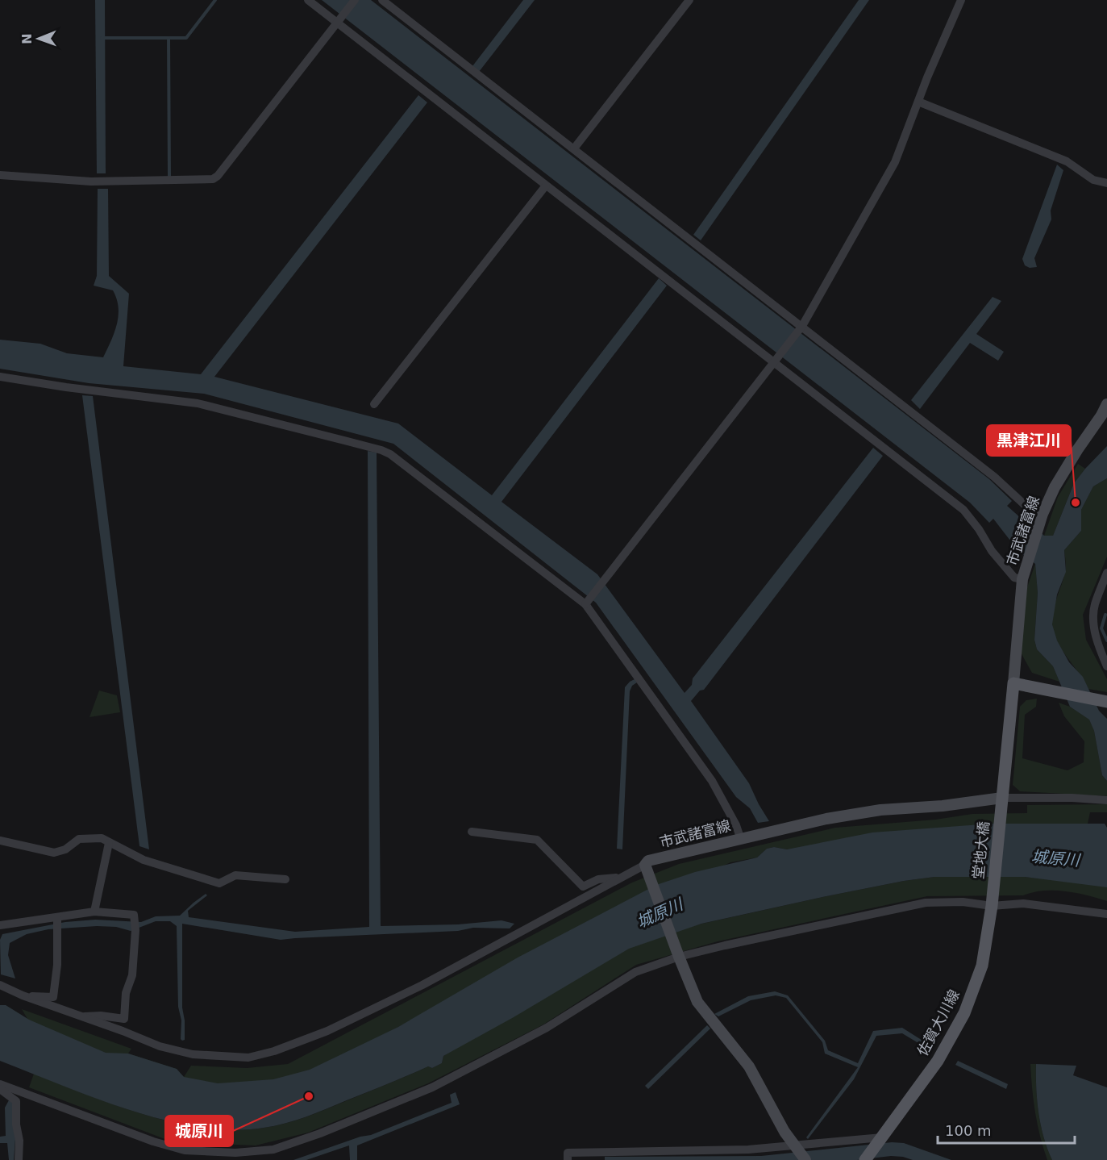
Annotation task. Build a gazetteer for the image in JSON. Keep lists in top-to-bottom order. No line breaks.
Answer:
{"streets":{"main road":["市武諸富線","堂地大橋","佐賀大川線"]},"crossings":[["市武諸富線","堂地大橋"],["堂地大橋","佐賀大川線"]],"water":["城原川"],"places":["黒津江川","城原川"],"scale_bar":"100 m","north":"left"}
